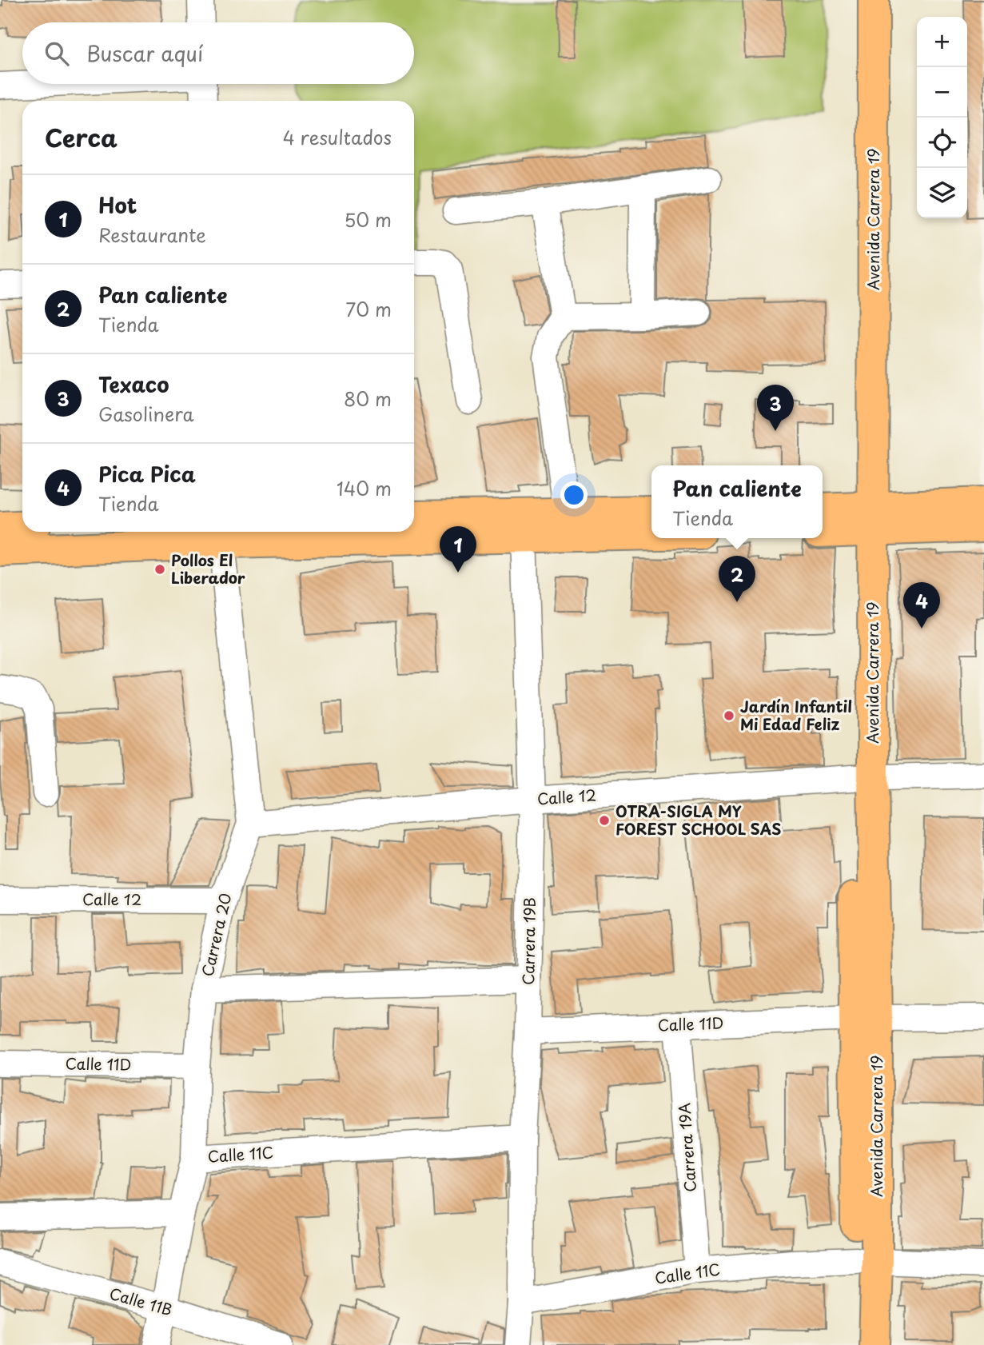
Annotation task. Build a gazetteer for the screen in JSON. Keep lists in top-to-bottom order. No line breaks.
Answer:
{"streets":{"main road":["Avenida Carrera 19"],"street":["Calle 12","Carrera 20","Carrera 19B","Calle 11D","Carrera 19A","Calle 11C","Calle 11B"]},"crossings":[["Avenida Carrera 19","Calle 12"],["Avenida Carrera 19","Calle 11D"],["Avenida Carrera 19","Calle 11C"],["Calle 12","Carrera 20"],["Calle 12","Carrera 19B"],["Carrera 20","Calle 11D"],["Carrera 20","Calle 11C"],["Carrera 20","Calle 11B"],["Carrera 19B","Calle 11D"],["Carrera 19B","Calle 11C"],["Calle 11D","Carrera 19A"],["Carrera 19A","Calle 11C"]],"places":["Pollos El Liberador","Jardín Infantil Mi Edad Feliz","OTRA-SIGLA MY FOREST SCHOOL SAS"],"page":{"map_buttons":["+","−"],"search":"Buscar aquí","heading":["Cerca","4 resultados"],"list":[{"mark":"1","name":"Hot","note":"Restaurante","value":"50 m"},{"mark":"2","name":"Pan caliente","note":"Tienda","value":"70 m"},{"mark":"3","name":"Texaco","note":"Gasolinera","value":"80 m"},{"mark":"4","name":"Pica Pica","note":"Tienda","value":"140 m"}],"pins":["3","1","2","4"],"popup":["Pan caliente","Tienda"]}}
